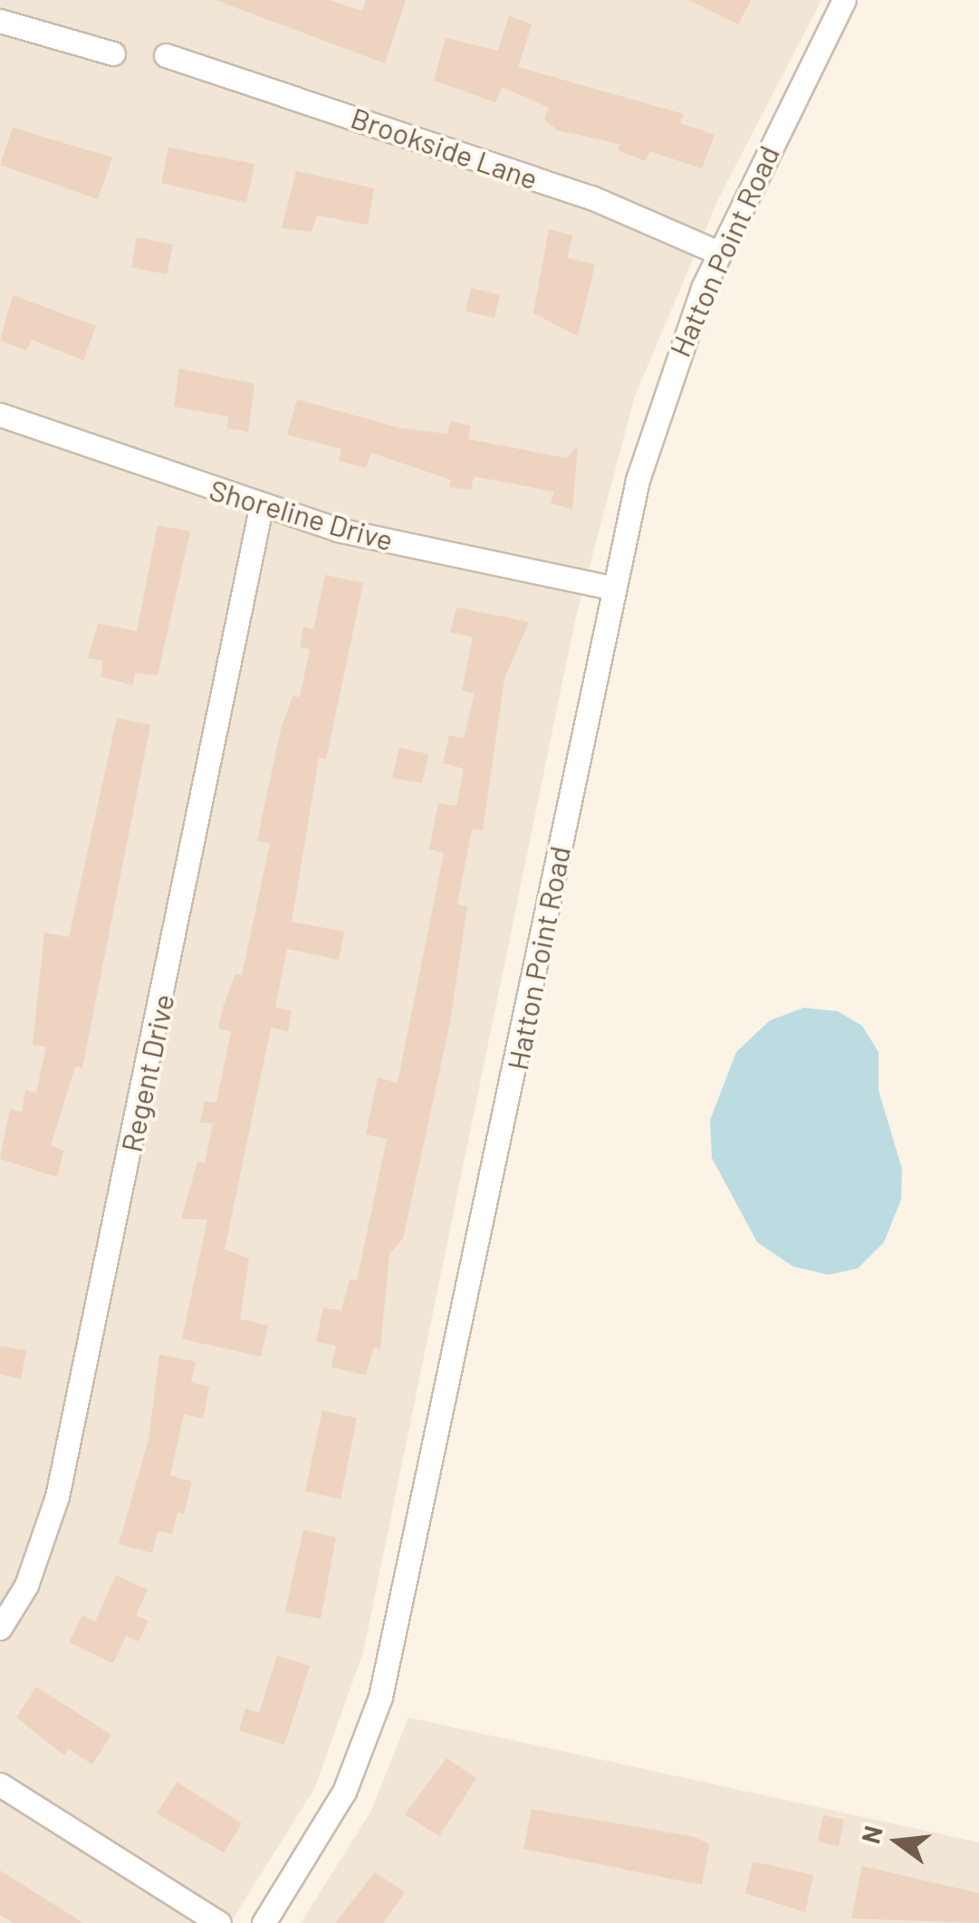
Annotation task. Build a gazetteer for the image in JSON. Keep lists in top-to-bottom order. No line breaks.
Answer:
{"streets":{"street":["Brookside Lane","Hatton Point Road","Shoreline Drive","Regent Drive"]},"crossings":[["Brookside Lane","Hatton Point Road"],["Hatton Point Road","Shoreline Drive"],["Shoreline Drive","Regent Drive"]],"north":"left"}
